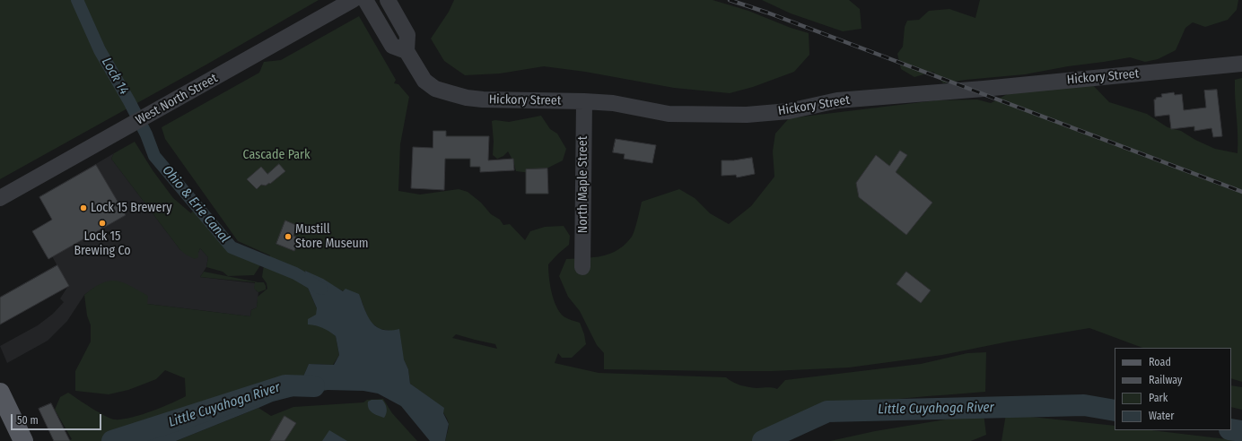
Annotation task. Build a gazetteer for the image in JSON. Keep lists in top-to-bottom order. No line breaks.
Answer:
{"streets":{"street":["Hickory Street","West North Street","North Maple Street"]},"crossings":[["Hickory Street","North Maple Street"]],"water":["Lock 14","Ohio & Erie Canal","Little Cuyahoga River"],"parks":["Cascade Park"],"places":["Lock 15 Brewery","Lock 15 Brewing Co","Mustill Store Museum"],"legend":["Road","Railway","Park","Water"],"scale_bar":"50 m"}
